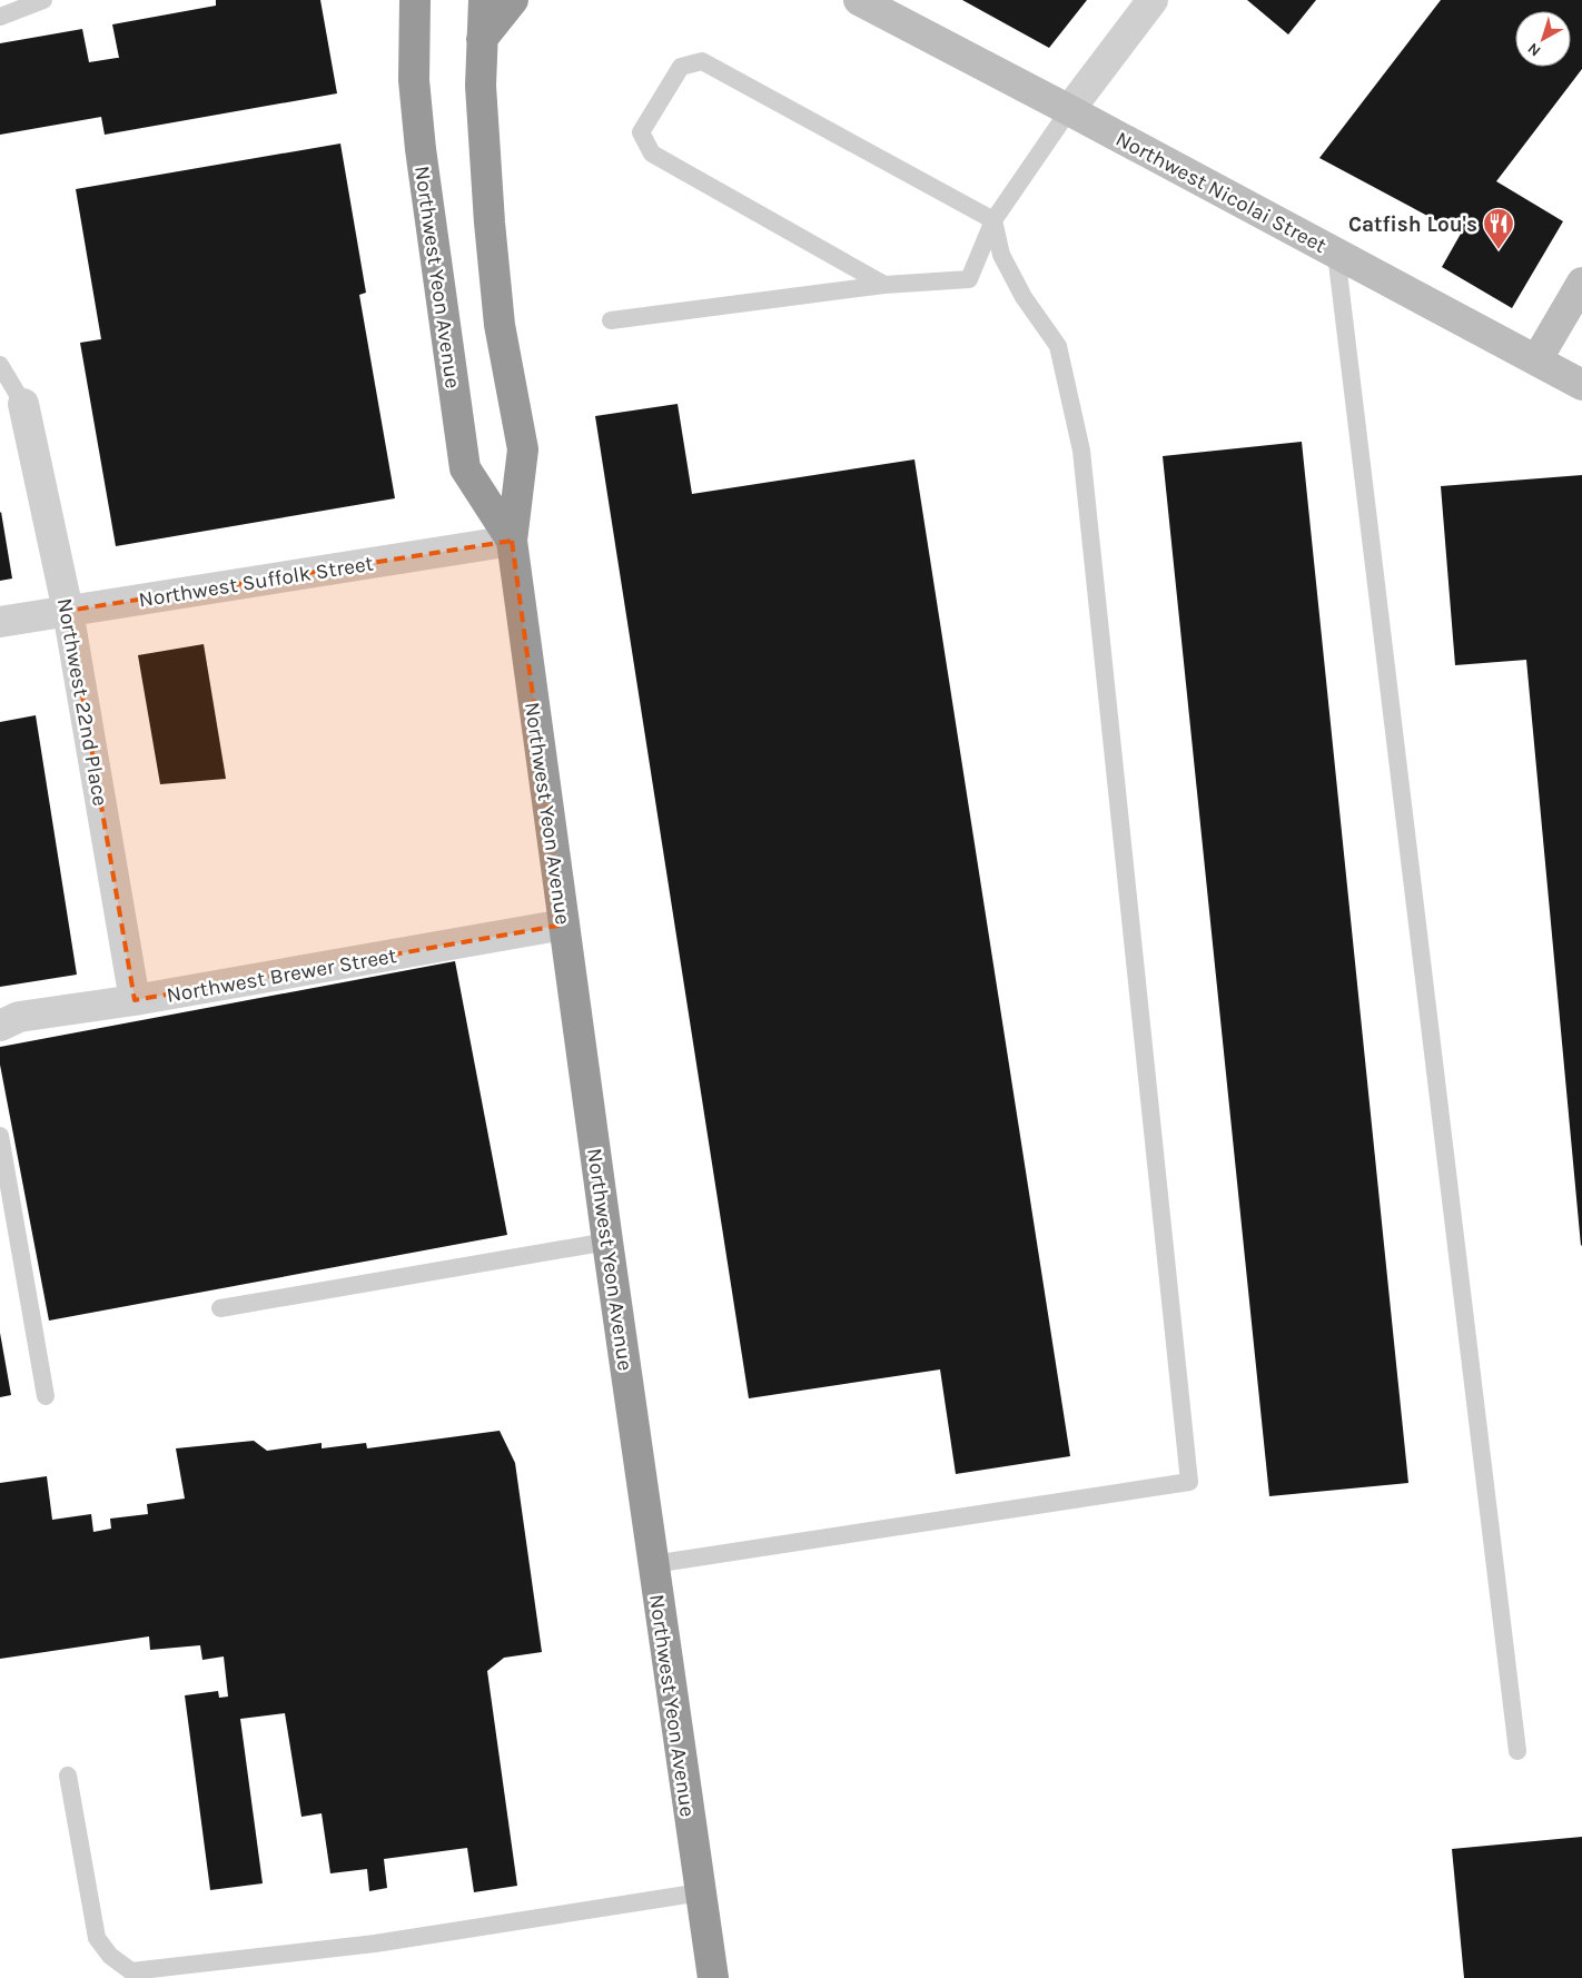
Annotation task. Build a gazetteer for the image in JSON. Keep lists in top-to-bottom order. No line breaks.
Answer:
{"streets":{"highway":["Northwest Yeon Avenue"],"street":["Northwest Nicolai Street","Northwest Suffolk Street","Northwest 22nd Place","Northwest Brewer Street"]},"crossings":[["Northwest Yeon Avenue","Northwest Suffolk Street"],["Northwest Yeon Avenue","Northwest Brewer Street"],["Northwest Suffolk Street","Northwest 22nd Place"],["Northwest 22nd Place","Northwest Brewer Street"]],"places":{"restaurant":["Catfish Lou's"]},"north":"bottom left"}
